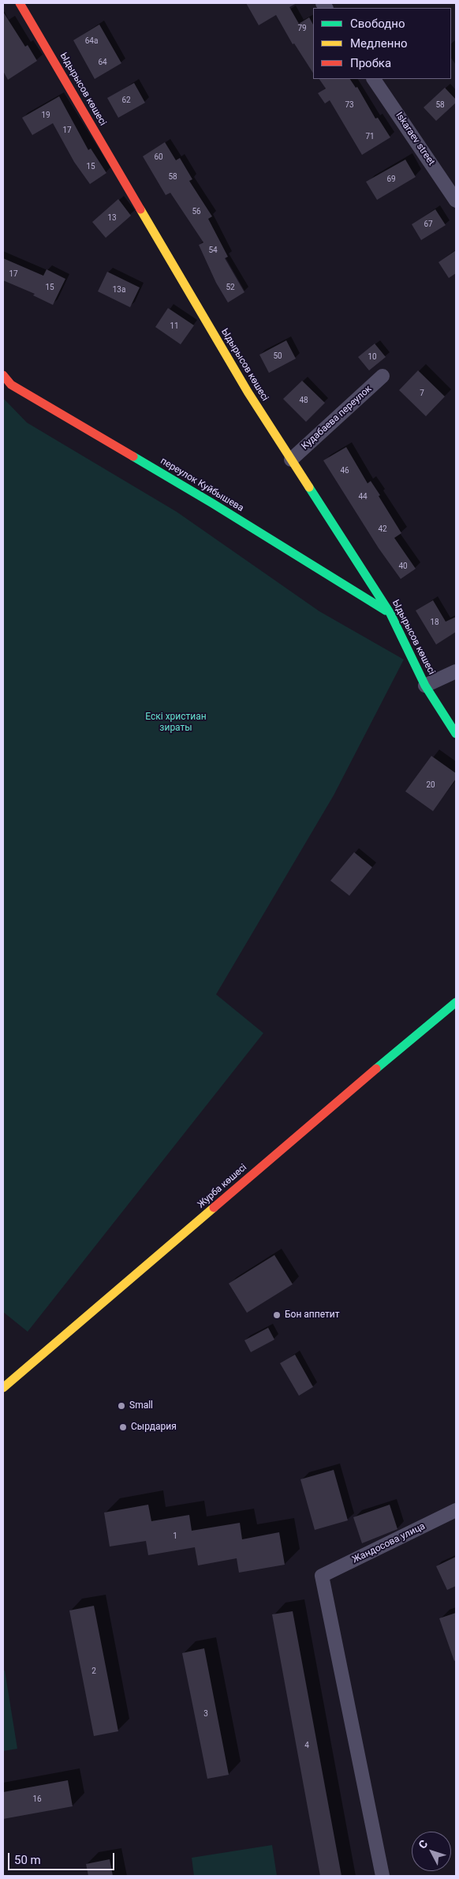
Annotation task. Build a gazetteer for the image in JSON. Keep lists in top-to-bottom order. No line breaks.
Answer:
{"streets":{"street":["Ыдырысов көшесі","Iskaraev street","Кудабаева переулок","переулок Куйбышева","Журба көшесі","Жандосова улица"]},"crossings":[["Ыдырысов көшесі","Кудабаева переулок"],["Ыдырысов көшесі","переулок Куйбышева"]],"parks":["Ескі христиан зираты"],"places":["Бон аппетит","Small","Сырдария"],"house_numbers":["79","64а","64","62","73","58","19","17","71","60","15","58","69","56","13","67","54","17","15","52","13а","11","50","10","7","48","46","44","42","40","18","20","1","2","3","4","16"],"legend":["Свободно","Медленно","Пробка"],"scale_bar":"50 m","north":"top left"}
